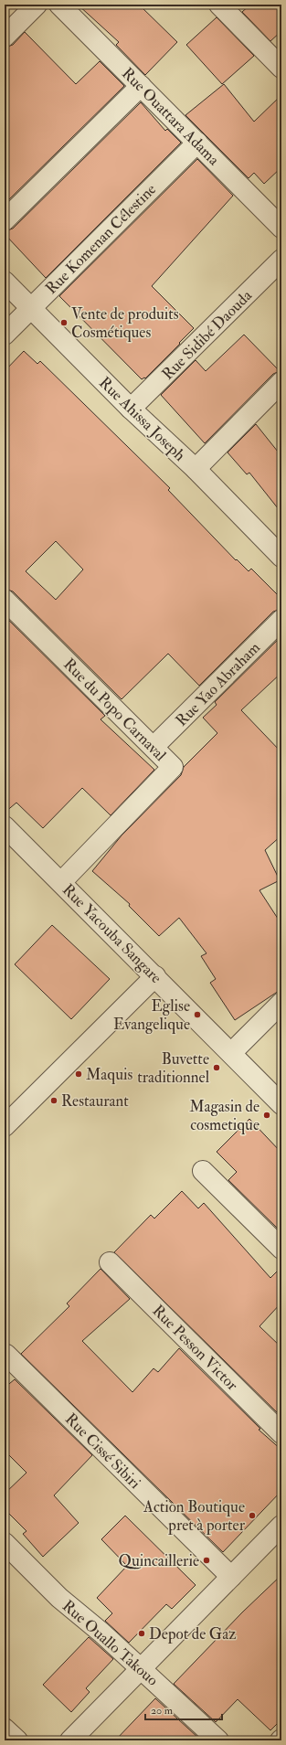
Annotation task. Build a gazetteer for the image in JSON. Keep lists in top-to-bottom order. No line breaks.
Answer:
{"streets":{"street":["Rue Ouattara Adama","Rue Komenan Célestine","Rue Sidibé Daouda","Rue Ahissa Joseph","Rue Yao Abraham","Rue du Popo Carnaval","Rue Yacouba Sangare","Rue Pesson Victor","Rue Cissé Sibiri","Rue Ouallo Takouo"]},"crossings":[["Rue Ouattara Adama","Rue Komenan Célestine"],["Rue Komenan Célestine","Rue Ahissa Joseph"],["Rue Sidibé Daouda","Rue Ahissa Joseph"],["Rue Yao Abraham","Rue du Popo Carnaval"],["Rue du Popo Carnaval","Rue Yacouba Sangare"]],"places":["Vente de produits Cosmétiques","Eglise Evangelique","Buvette traditionnel","Maquis","Restaurant","Magasin de cosmetique","Action Boutique pret à porter","Quincaillerie","Depot de Gaz"],"scale_bar":"20 m"}
